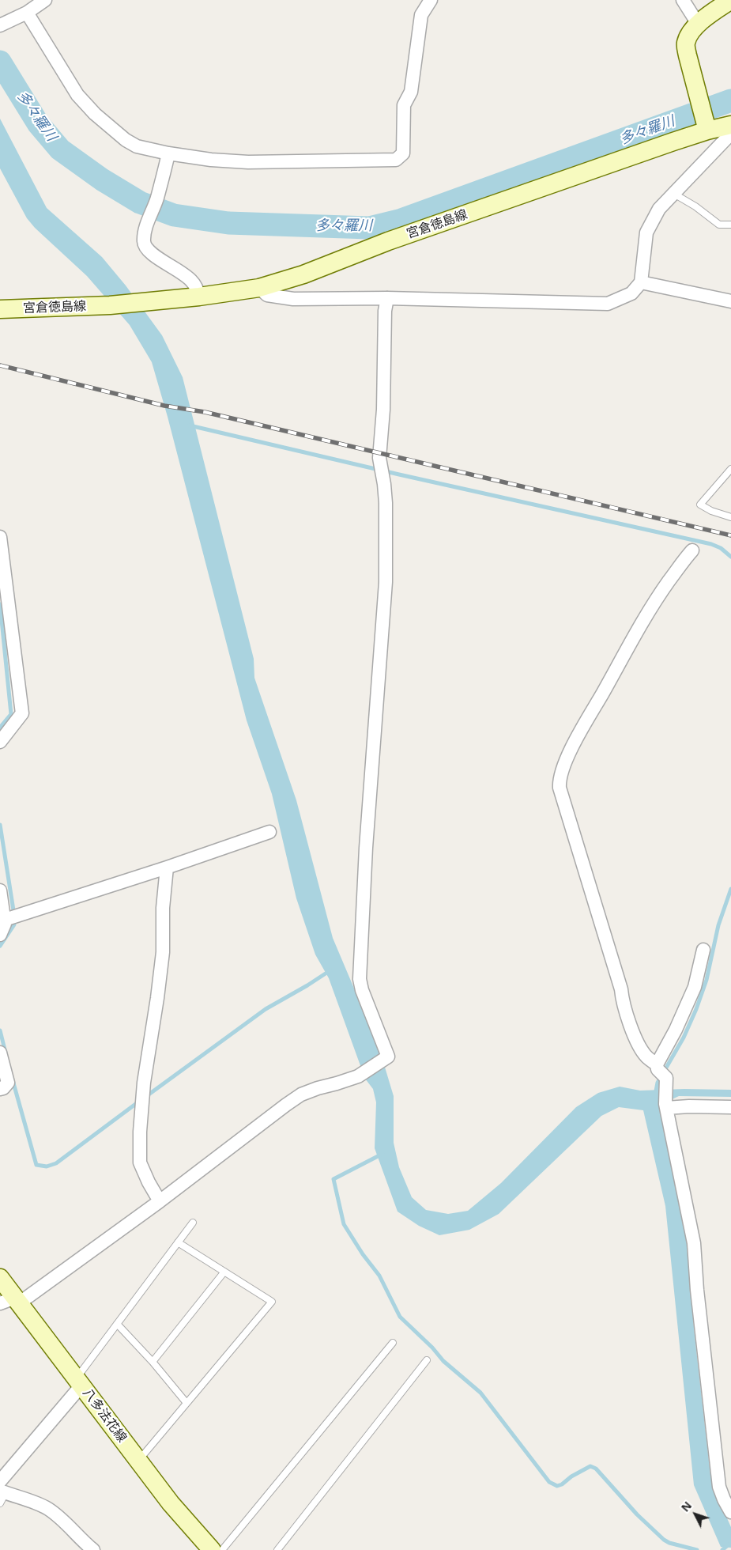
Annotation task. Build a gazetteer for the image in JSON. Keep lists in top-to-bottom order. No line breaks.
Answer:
{"streets":{"main road":["宮倉徳島線","八多法花線"]},"water":["多々羅川"],"north":"top left"}
